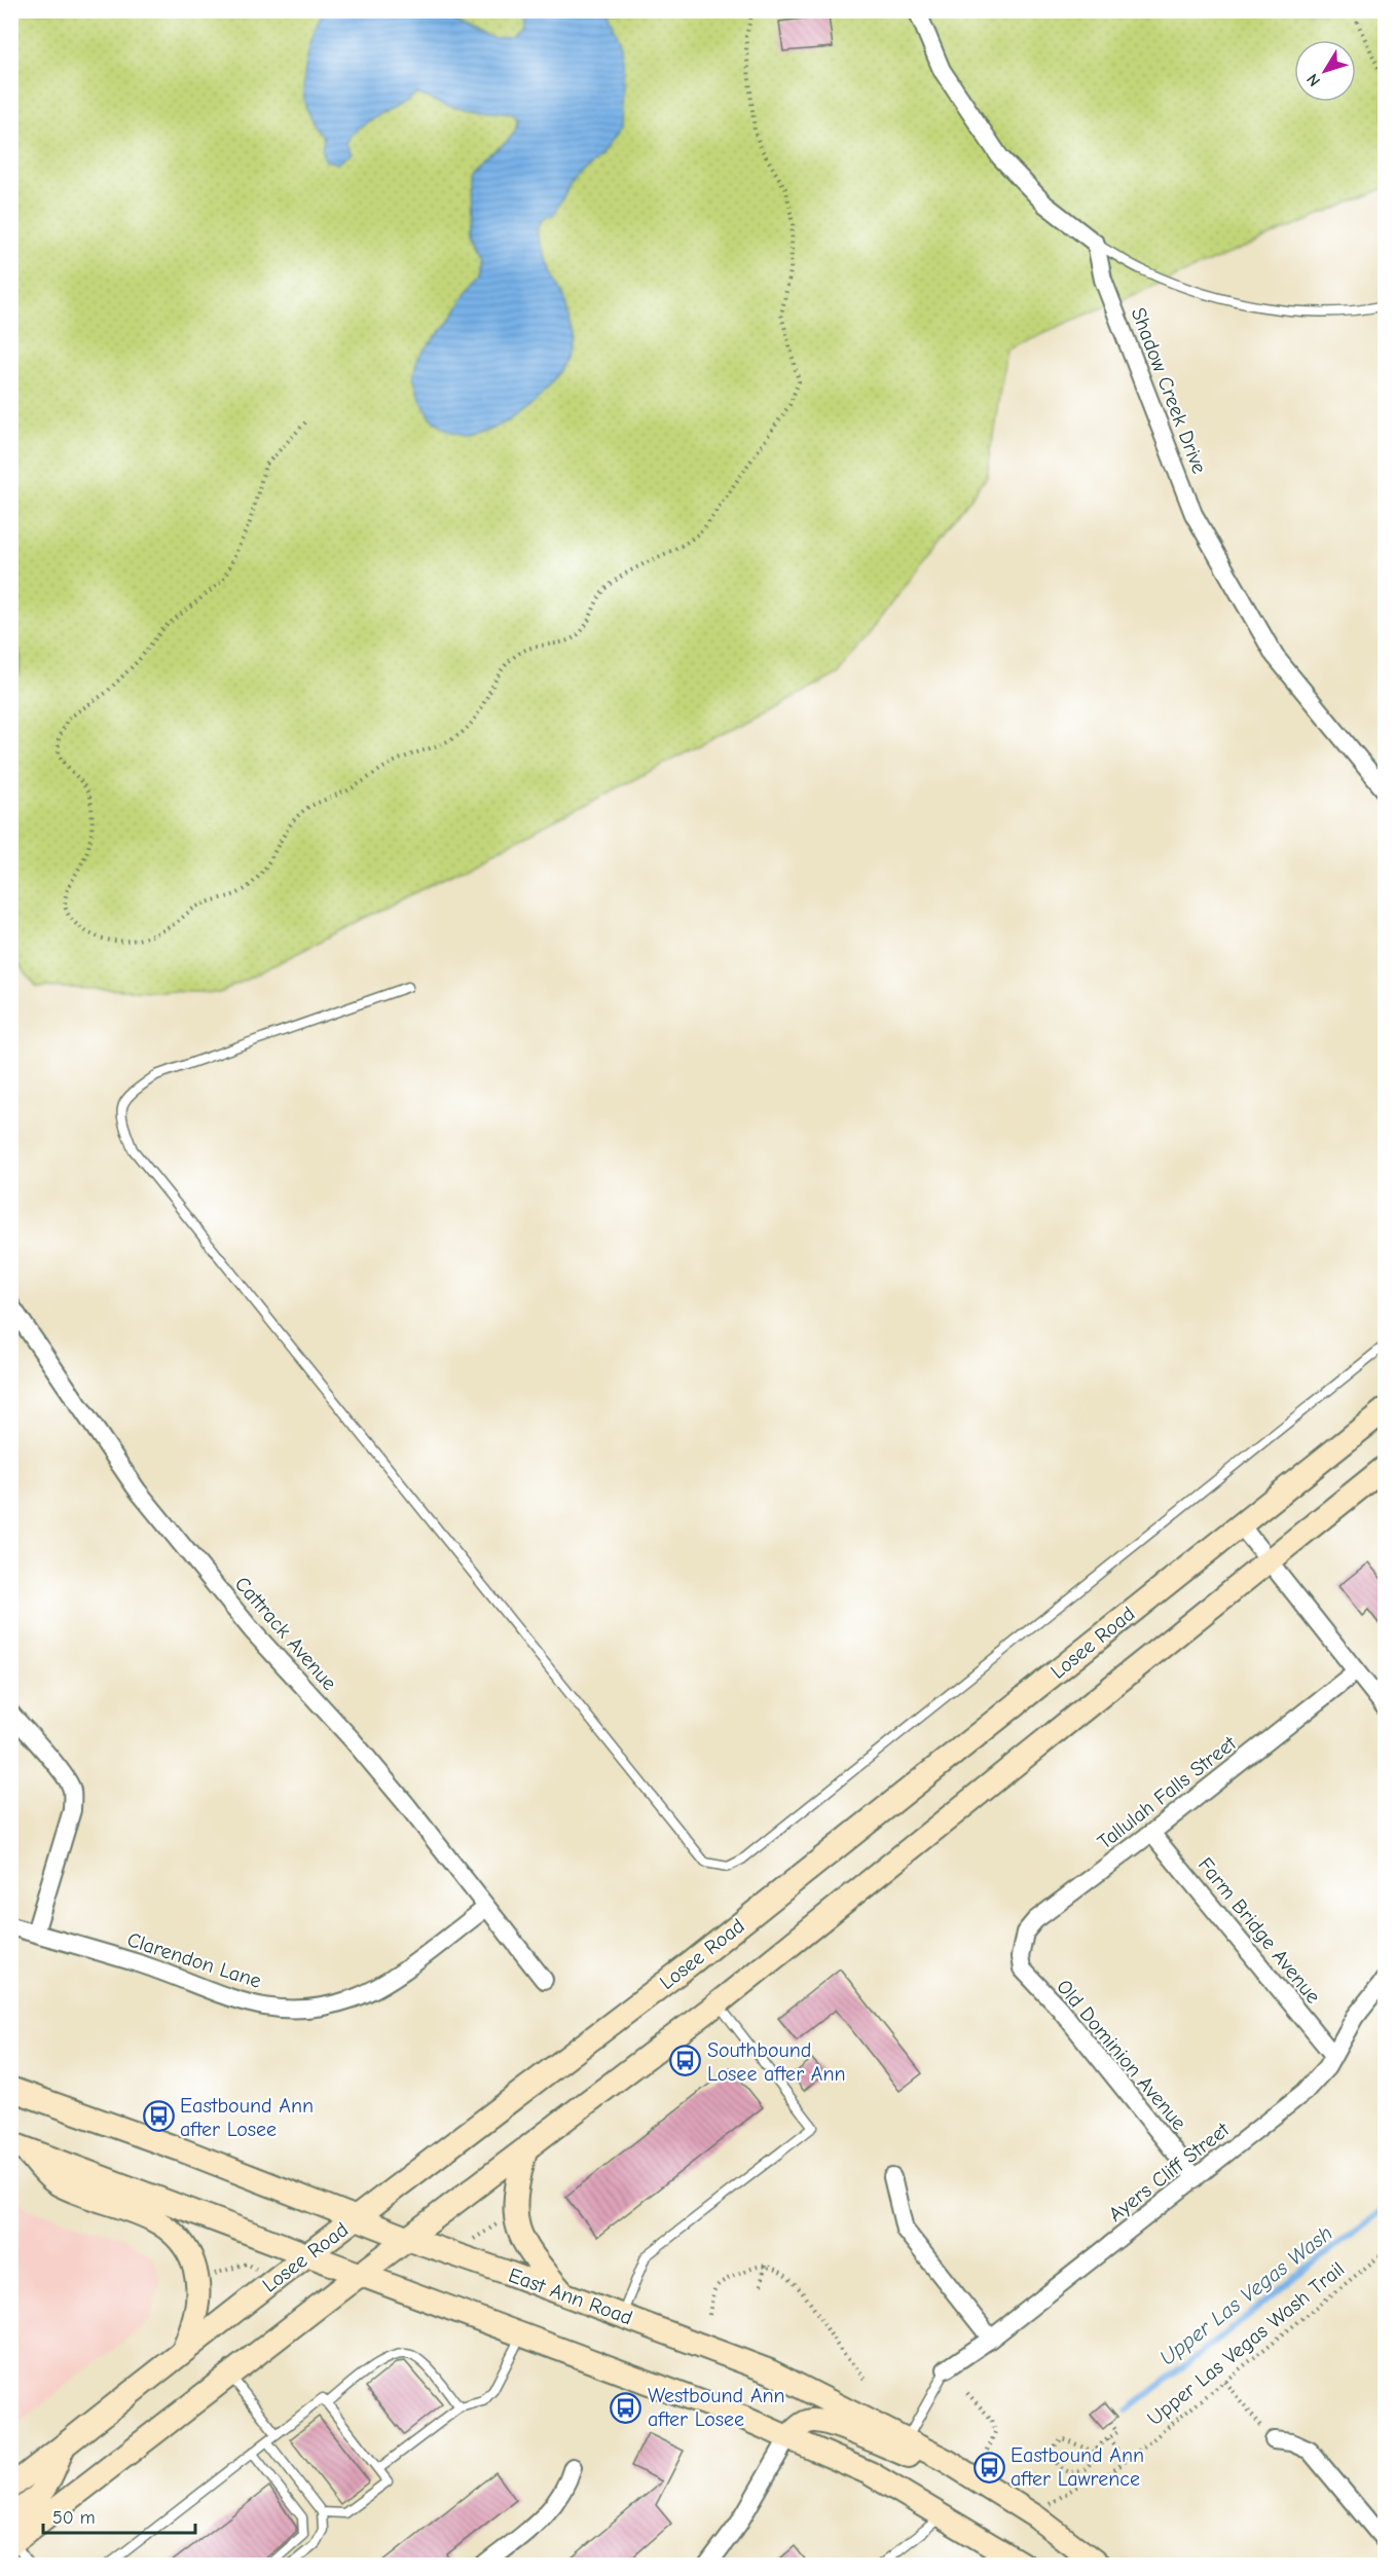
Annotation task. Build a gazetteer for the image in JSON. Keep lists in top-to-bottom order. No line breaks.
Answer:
{"streets":{"main road":["Losee Road","East Ann Road"],"street":["Shadow Creek Drive","Cattrack Avenue","Tallulah Falls Street","Farm Bridge Avenue","Clarendon Lane","Old Dominion Avenue","Ayers Cliff Street"],"path":["Upper Las Vegas Wash Trail"]},"crossings":[["Cattrack Avenue","Clarendon Lane"],["Losee Road","East Ann Road"],["Tallulah Falls Street","Farm Bridge Avenue"],["Tallulah Falls Street","Old Dominion Avenue"],["Farm Bridge Avenue","Ayers Cliff Street"],["Old Dominion Avenue","Ayers Cliff Street"],["East Ann Road","Upper Las Vegas Wash Trail"]],"water":["Upper Las Vegas Wash"],"places":{"bus stop":["Southbound Losee after Ann","Eastbound Ann after Losee","Westbound Ann after Losee","Eastbound Ann after Lawrence"]},"scale_bar":"50 m","north":"bottom left"}
